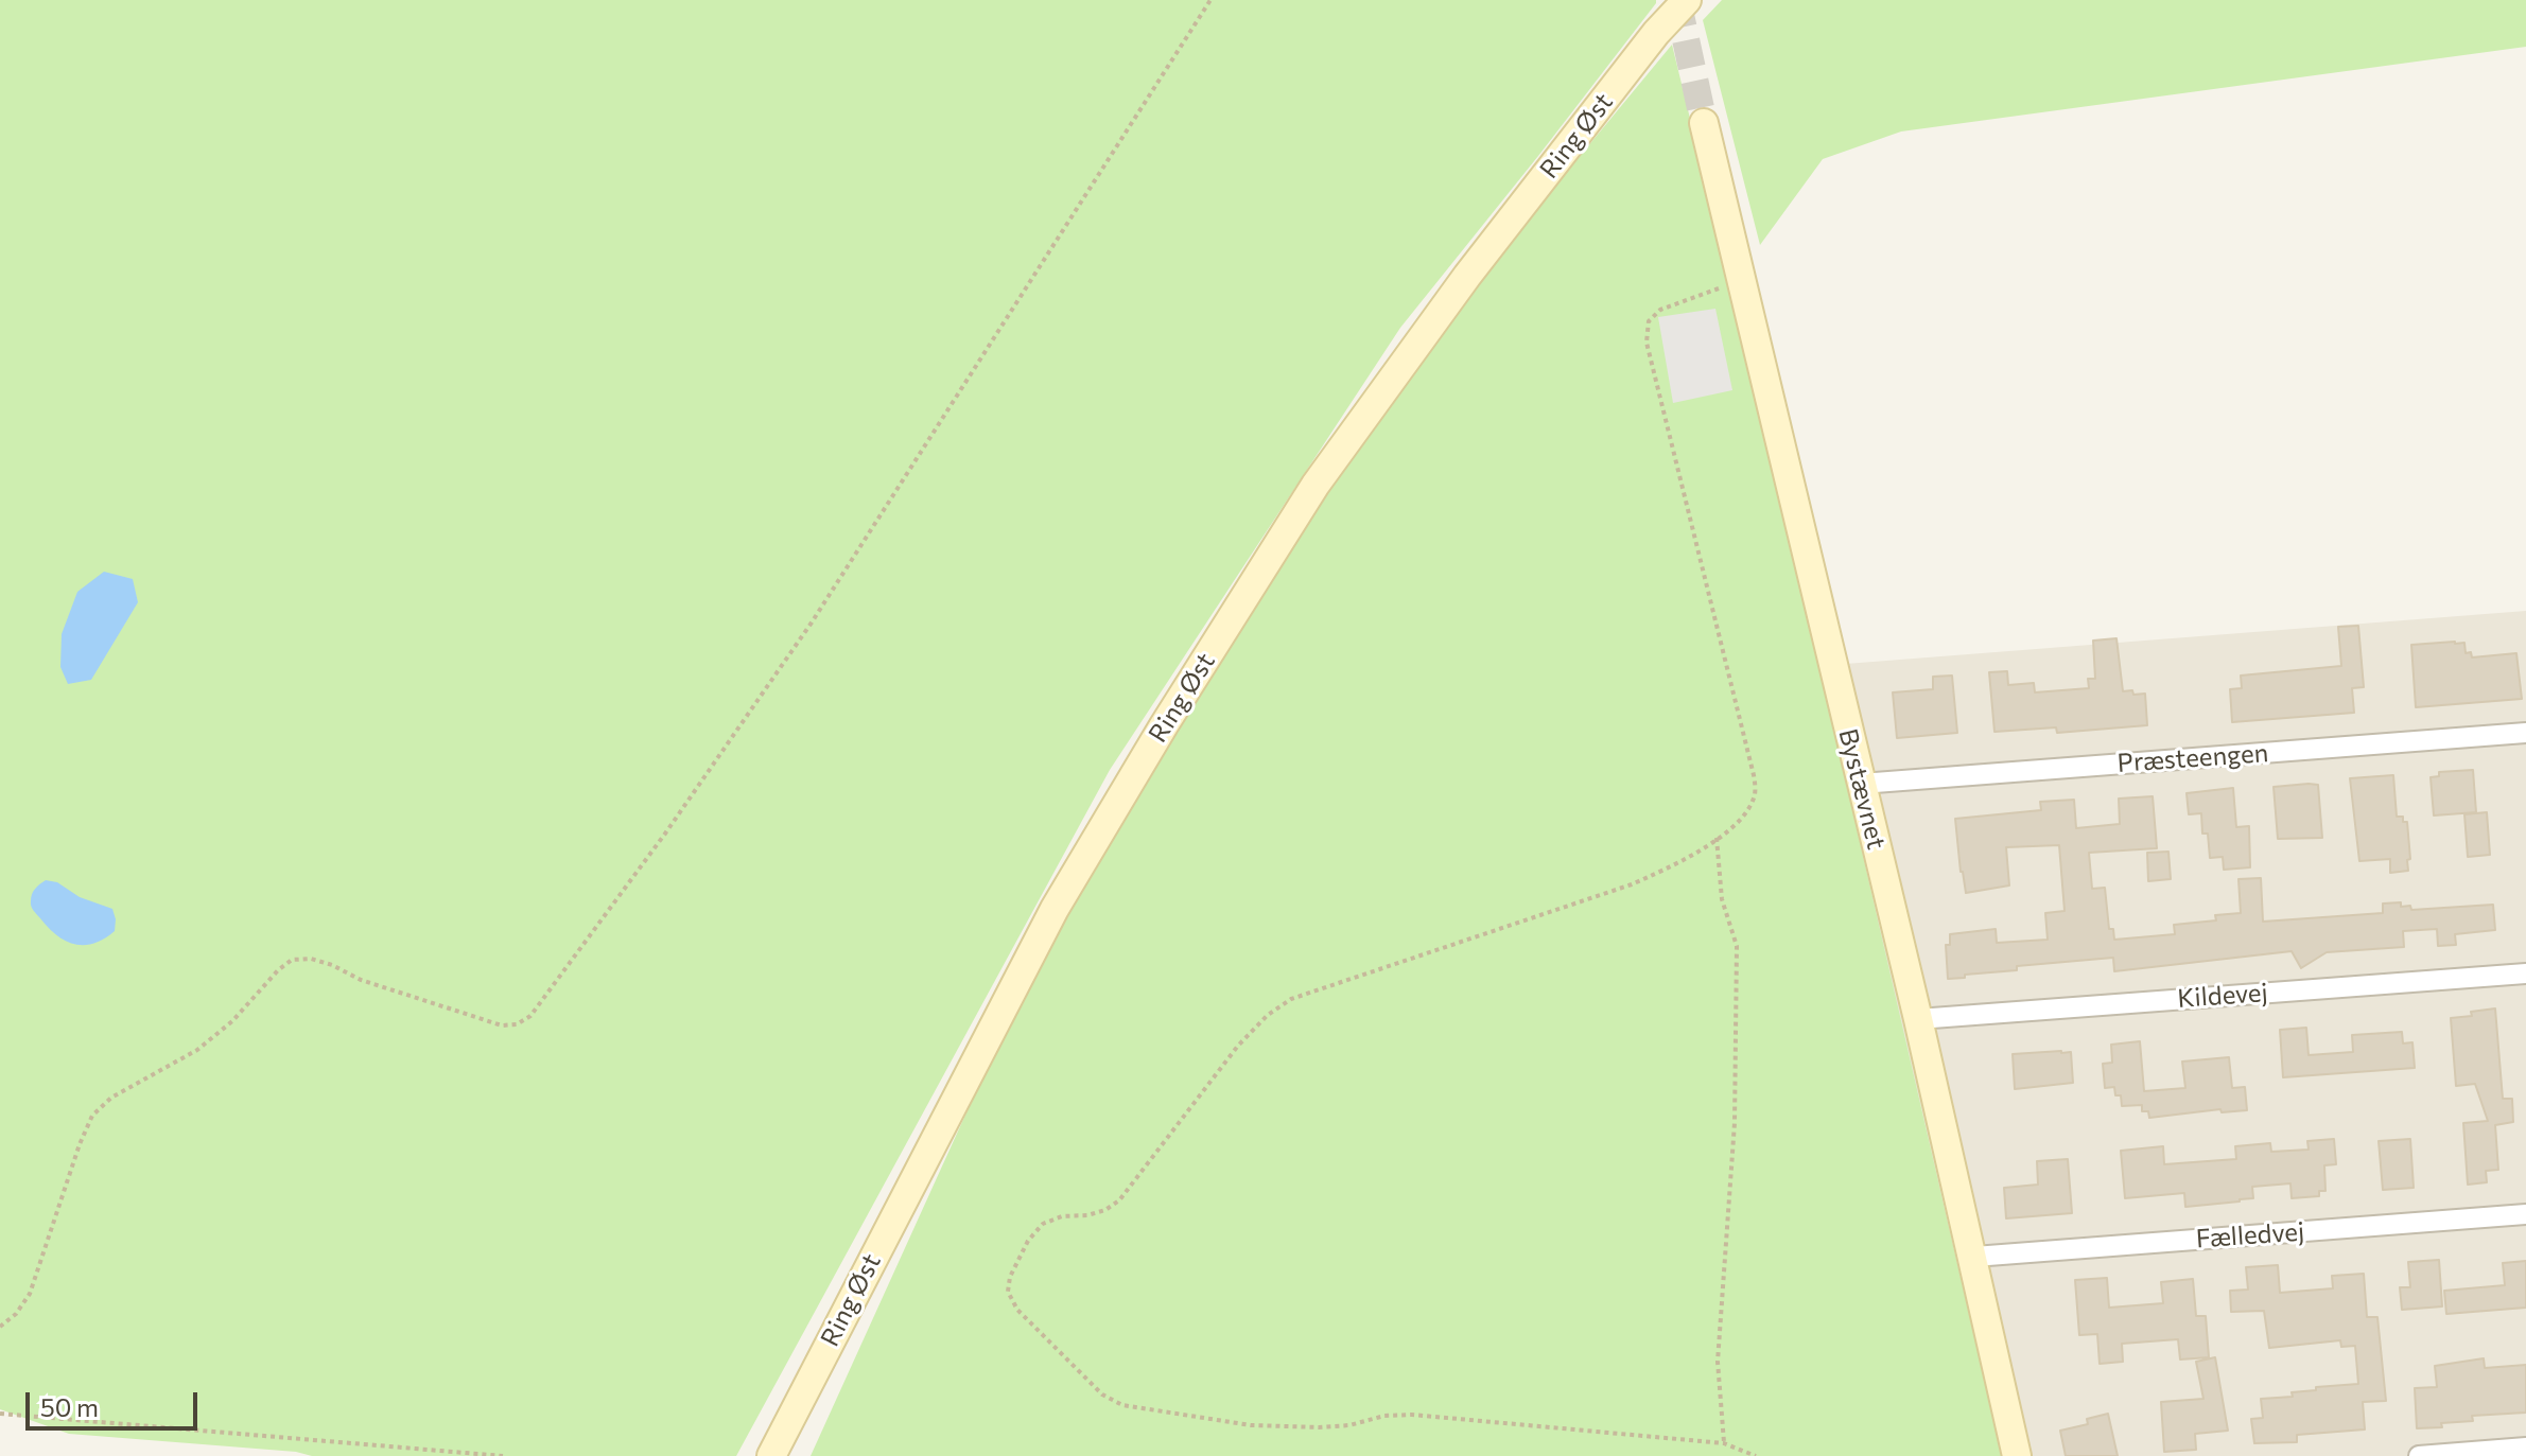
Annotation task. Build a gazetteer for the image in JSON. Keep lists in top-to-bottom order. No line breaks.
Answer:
{"streets":{"main road":["Ring Øst","Bystævnet"],"street":["Præsteengen","Kildevej","Fælledvej"]},"crossings":[["Præsteengen","Bystævnet"],["Bystævnet","Kildevej"],["Bystævnet","Fælledvej"]],"scale_bar":"50 m"}
